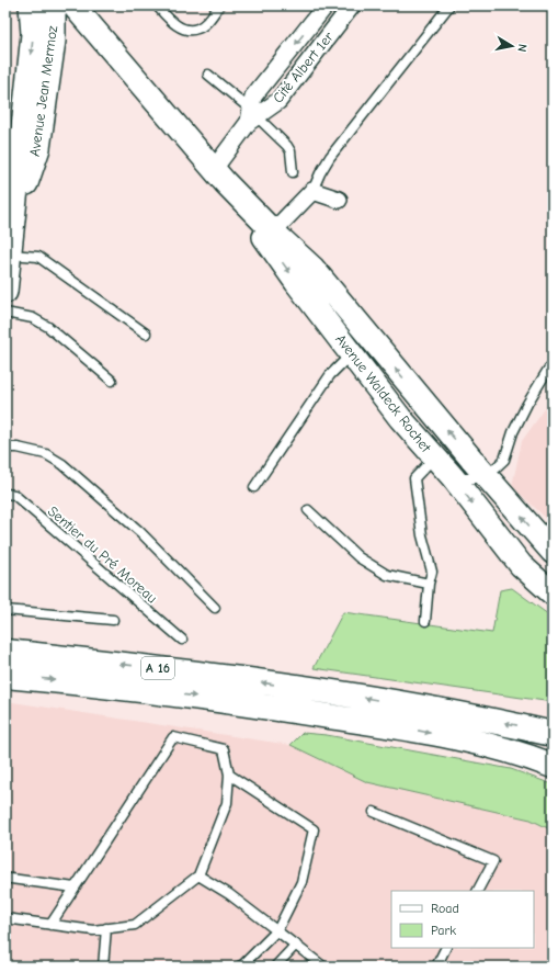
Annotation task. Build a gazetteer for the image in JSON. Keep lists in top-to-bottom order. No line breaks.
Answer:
{"streets":{"highway":["A 16"],"main road":["Avenue Jean Mermoz","Avenue Waldeck Rochet"],"street":["Cité Albert 1er"],"lane":["Sentier du Pré Moreau"]},"crossings":[["Cité Albert 1er","Avenue Waldeck Rochet"]],"legend":["Road","Park"],"north":"right"}
